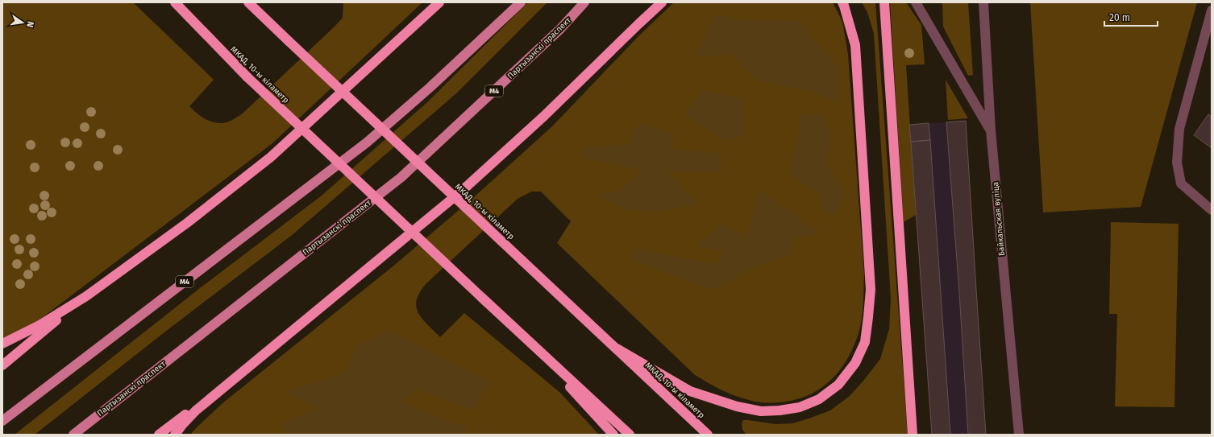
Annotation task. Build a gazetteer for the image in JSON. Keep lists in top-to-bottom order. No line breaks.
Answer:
{"streets":{"highway":["МКАД, 10-ы кіламетр"],"main road":["Партызанскі праспект","М4"],"street":["Байкальская вуліца"]},"scale_bar":"20 m","north":"right"}
